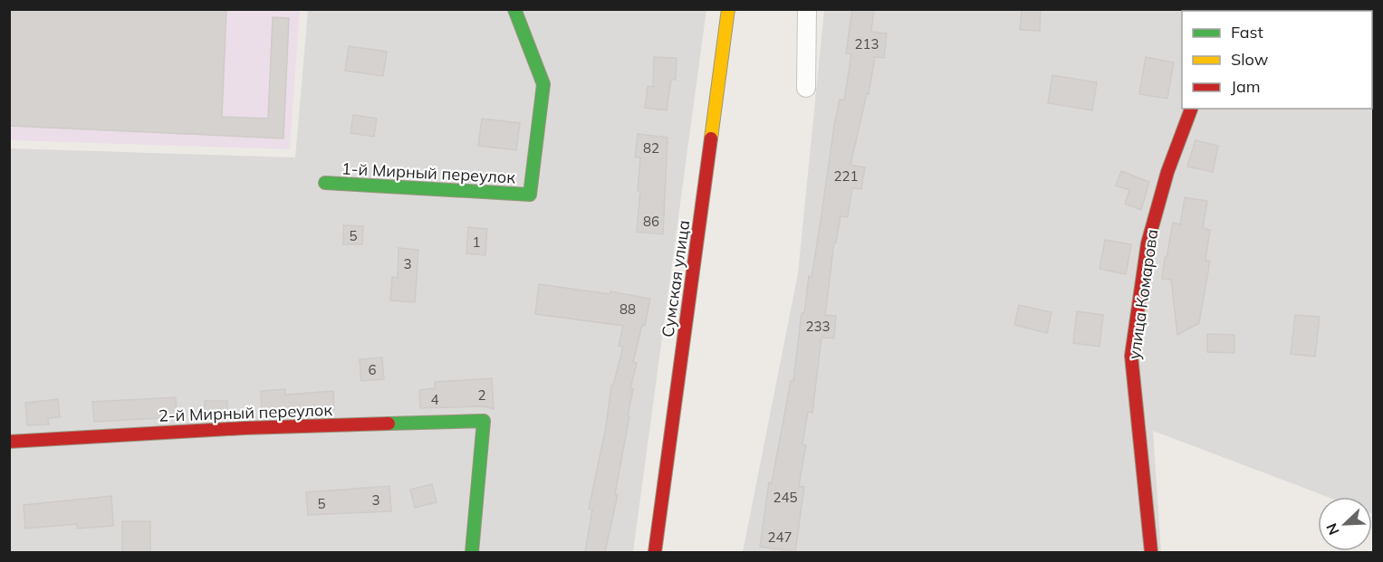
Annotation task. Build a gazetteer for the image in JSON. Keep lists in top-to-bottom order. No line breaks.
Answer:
{"streets":{"street":["1-й Мирный переулок","Сумская улица","улица Комарова","2-й Мирный переулок"]},"house_numbers":["213","82","221","86","5","1","3","88","233","6","2","4","245","3","5","247"],"legend":["Fast","Slow","Jam"],"north":"bottom left"}
